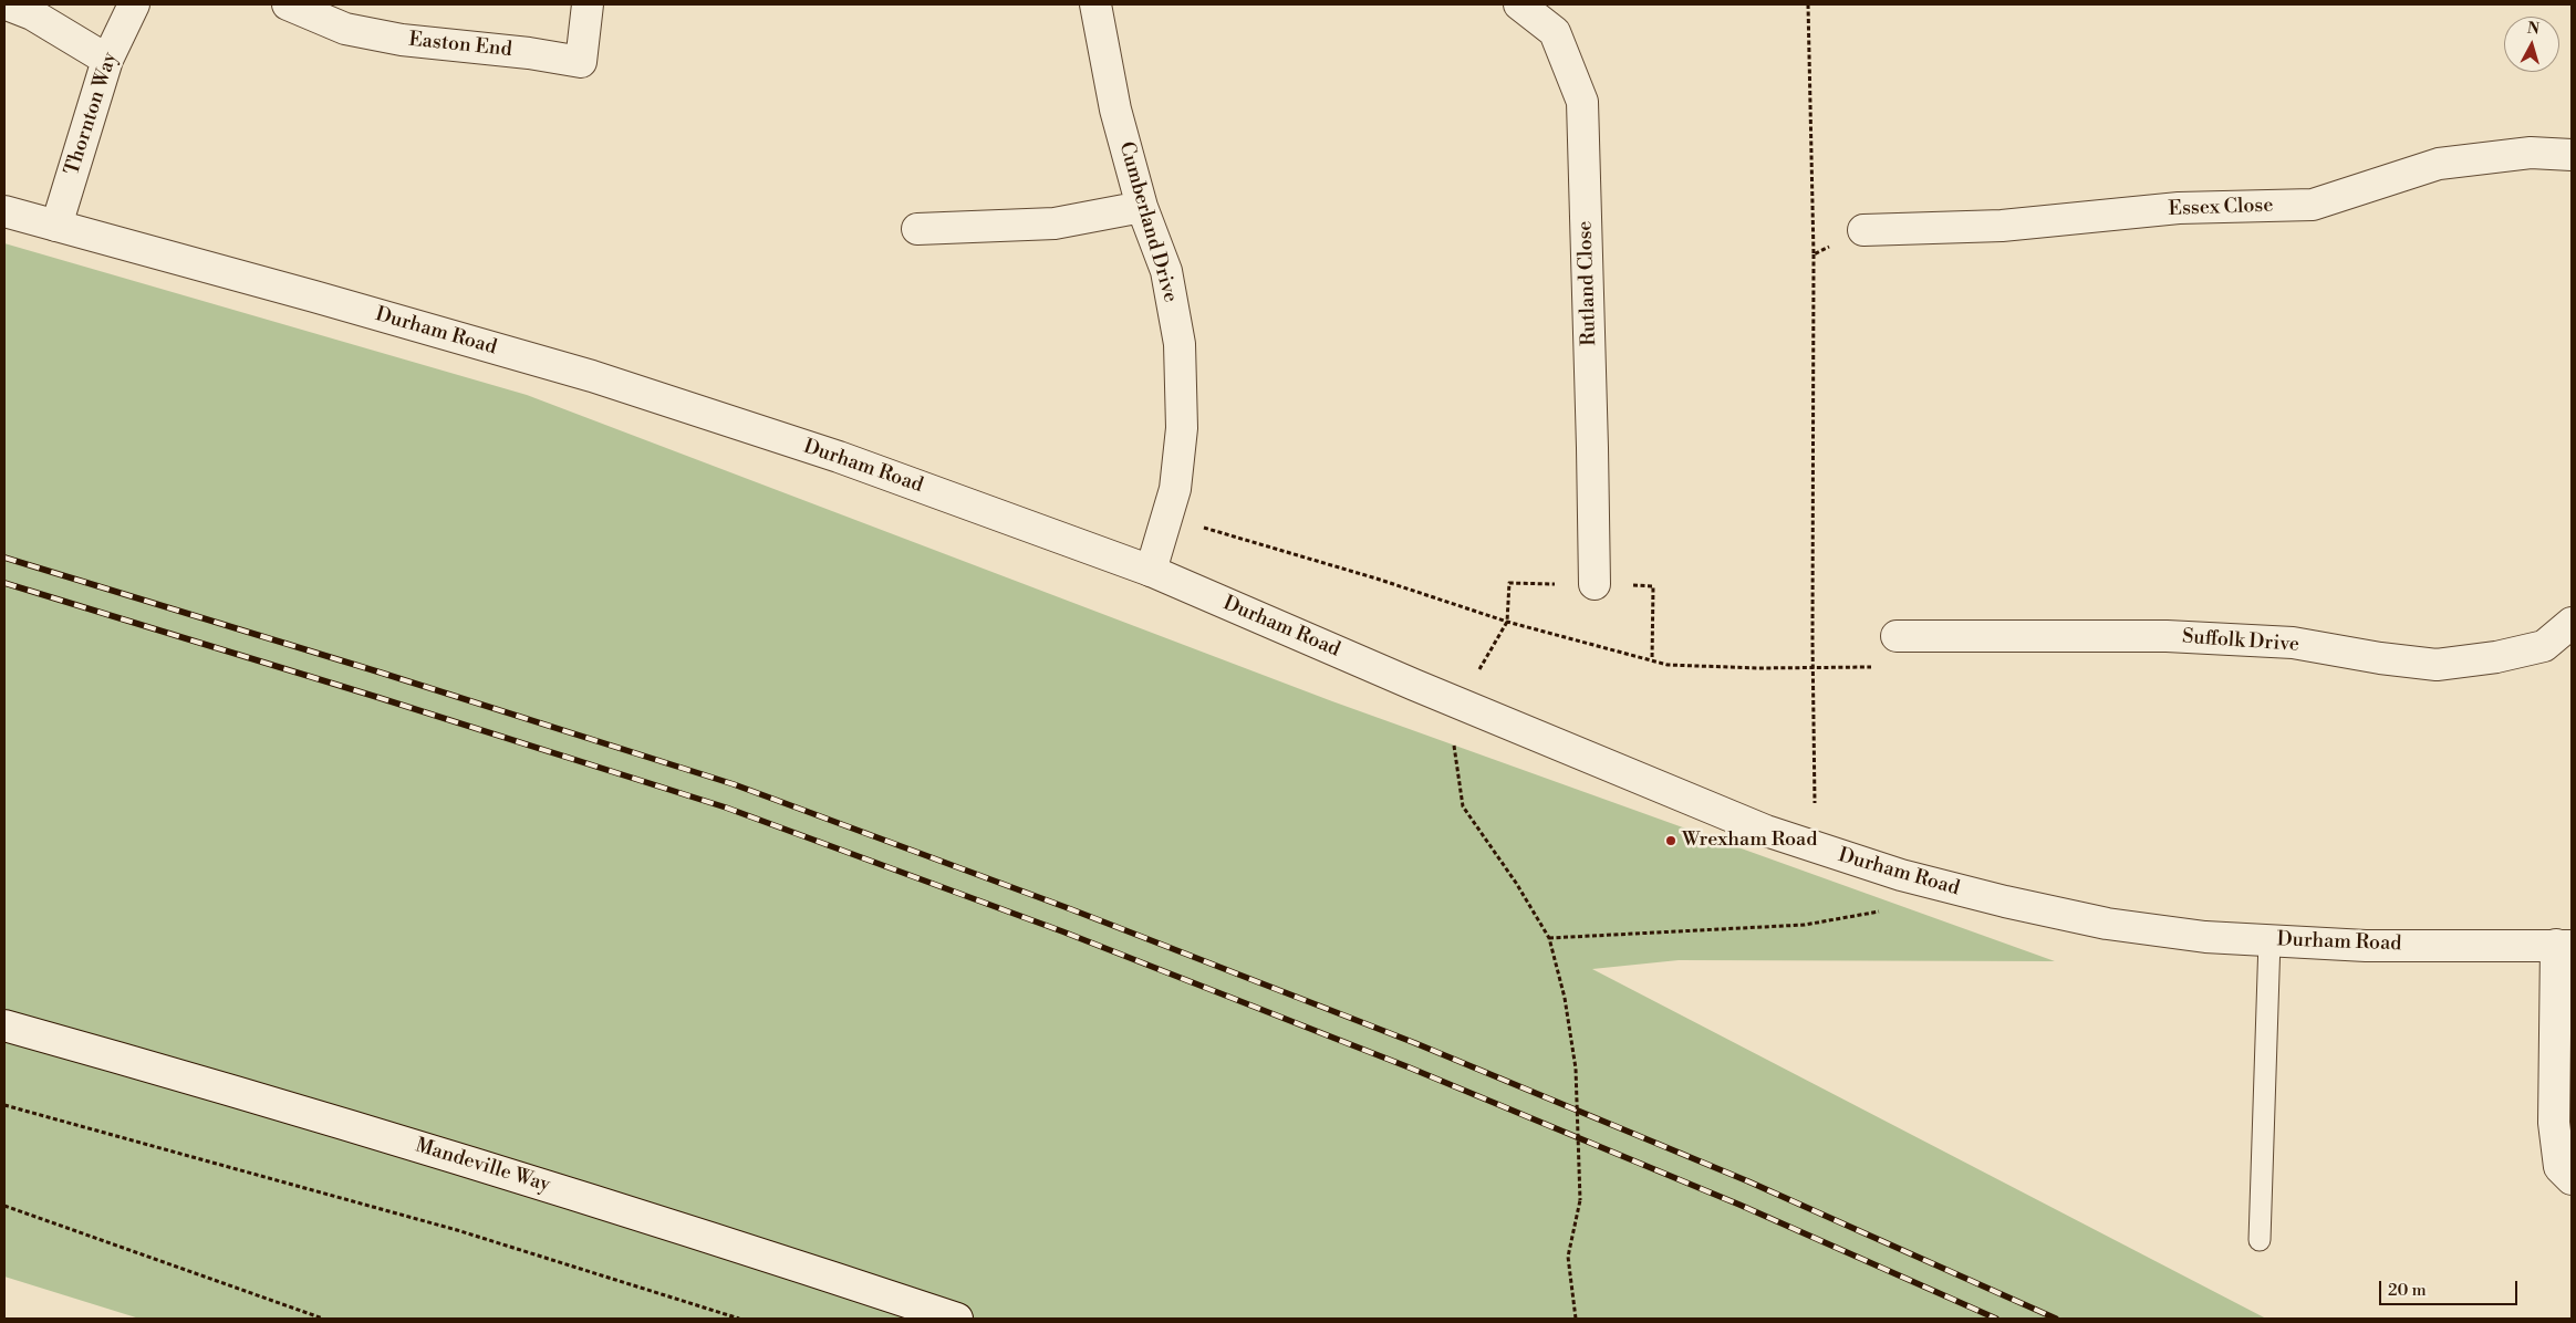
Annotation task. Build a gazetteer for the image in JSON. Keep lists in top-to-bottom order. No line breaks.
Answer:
{"streets":{"street":["Easton End","Thornton Way","Essex Close","Cumberland Drive","Rutland Close","Durham Road","Suffolk Drive","Mandeville Way"]},"crossings":[["Thornton Way","Durham Road"],["Cumberland Drive","Durham Road"]],"places":["Wrexham Road"],"scale_bar":"20 m","north":"top"}
